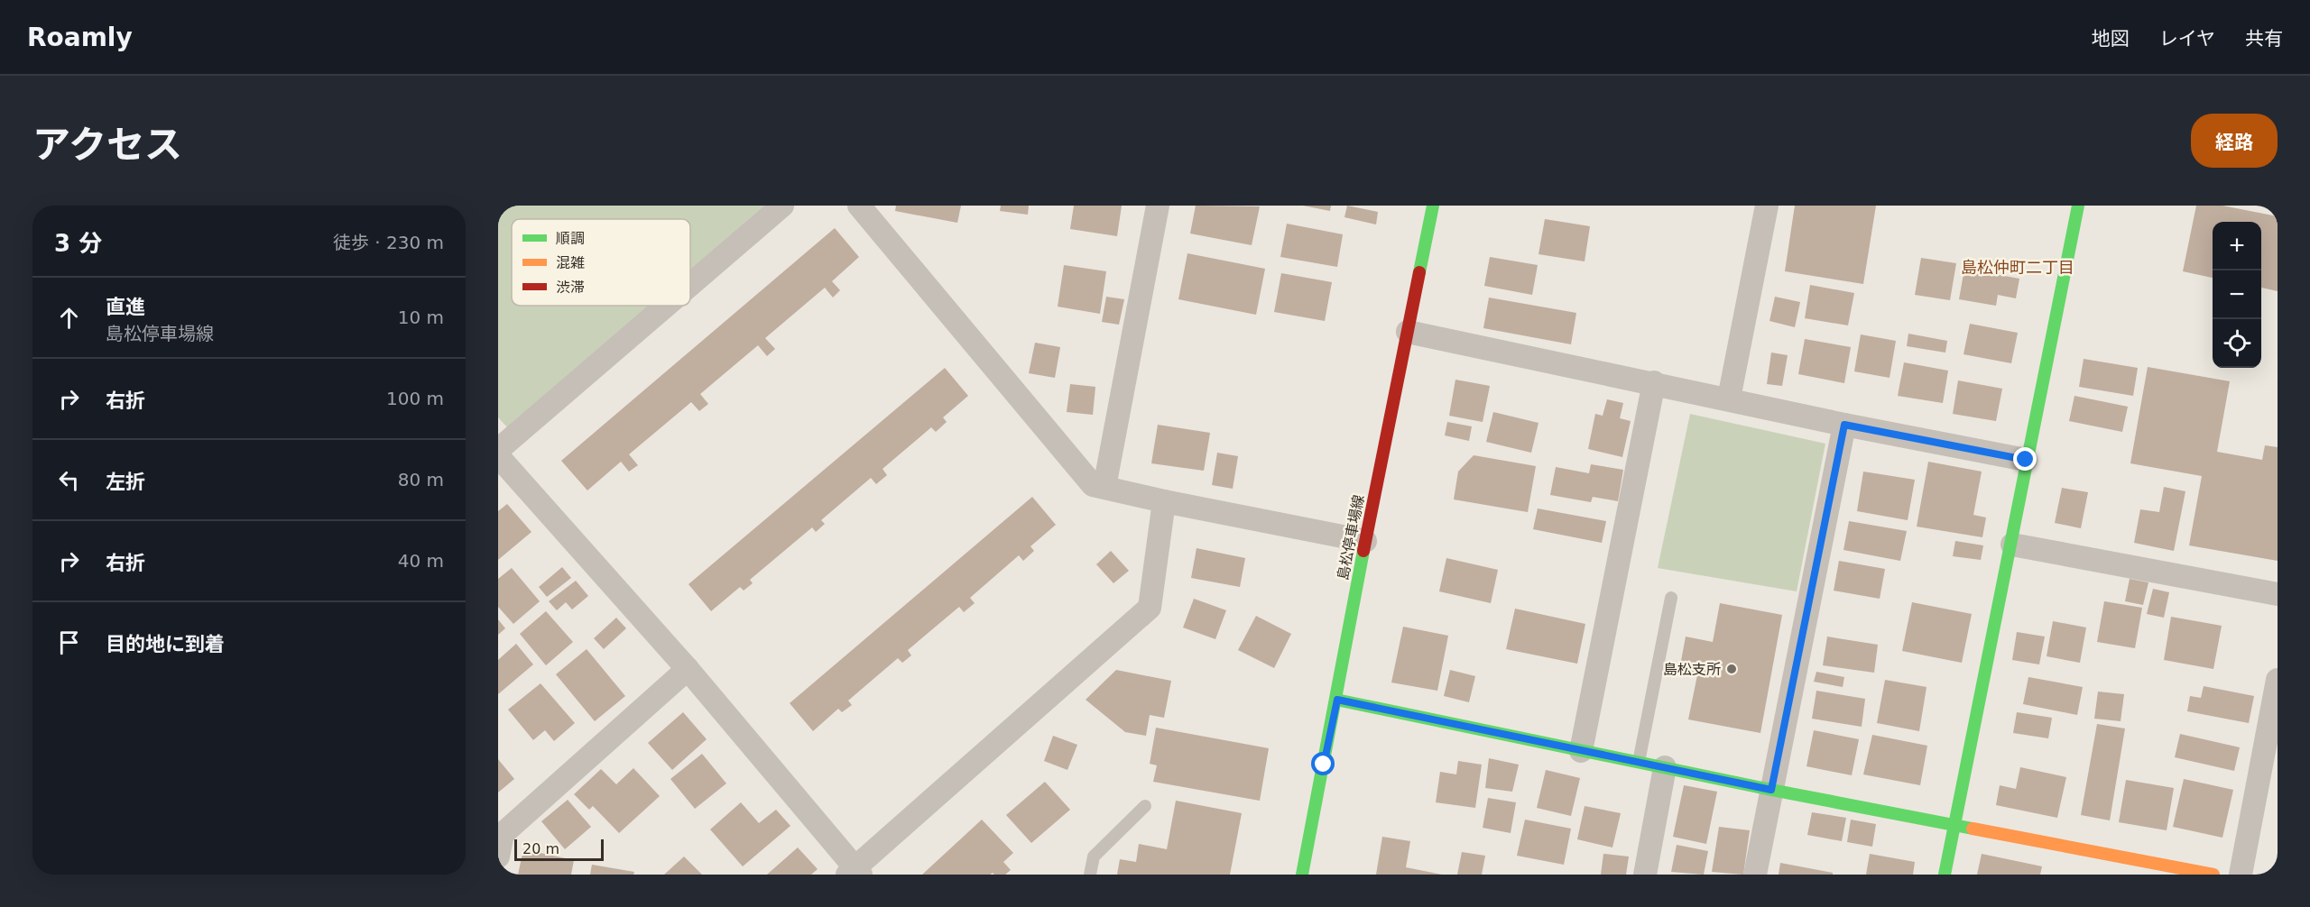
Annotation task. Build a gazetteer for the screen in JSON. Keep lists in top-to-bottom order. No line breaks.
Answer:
{"streets":{"street":["島松停車場線"]},"districts":["島松仲町二丁目"],"places":["島松支所"],"legend":["順調","混雑","渋滞"],"scale_bar":"20 m","page":{"header":"Roamly","nav":["地図","レイヤ","共有"],"title":"アクセス","buttons":"経路","heading":["3 分","徒歩 · 230 m"],"map_buttons":["+","−"],"list":[["直進","島松停車場線","10 m"],["右折","100 m"],["左折","80 m"],["右折","40 m"],"目的地に到着"],"scale":"20 m"}}
